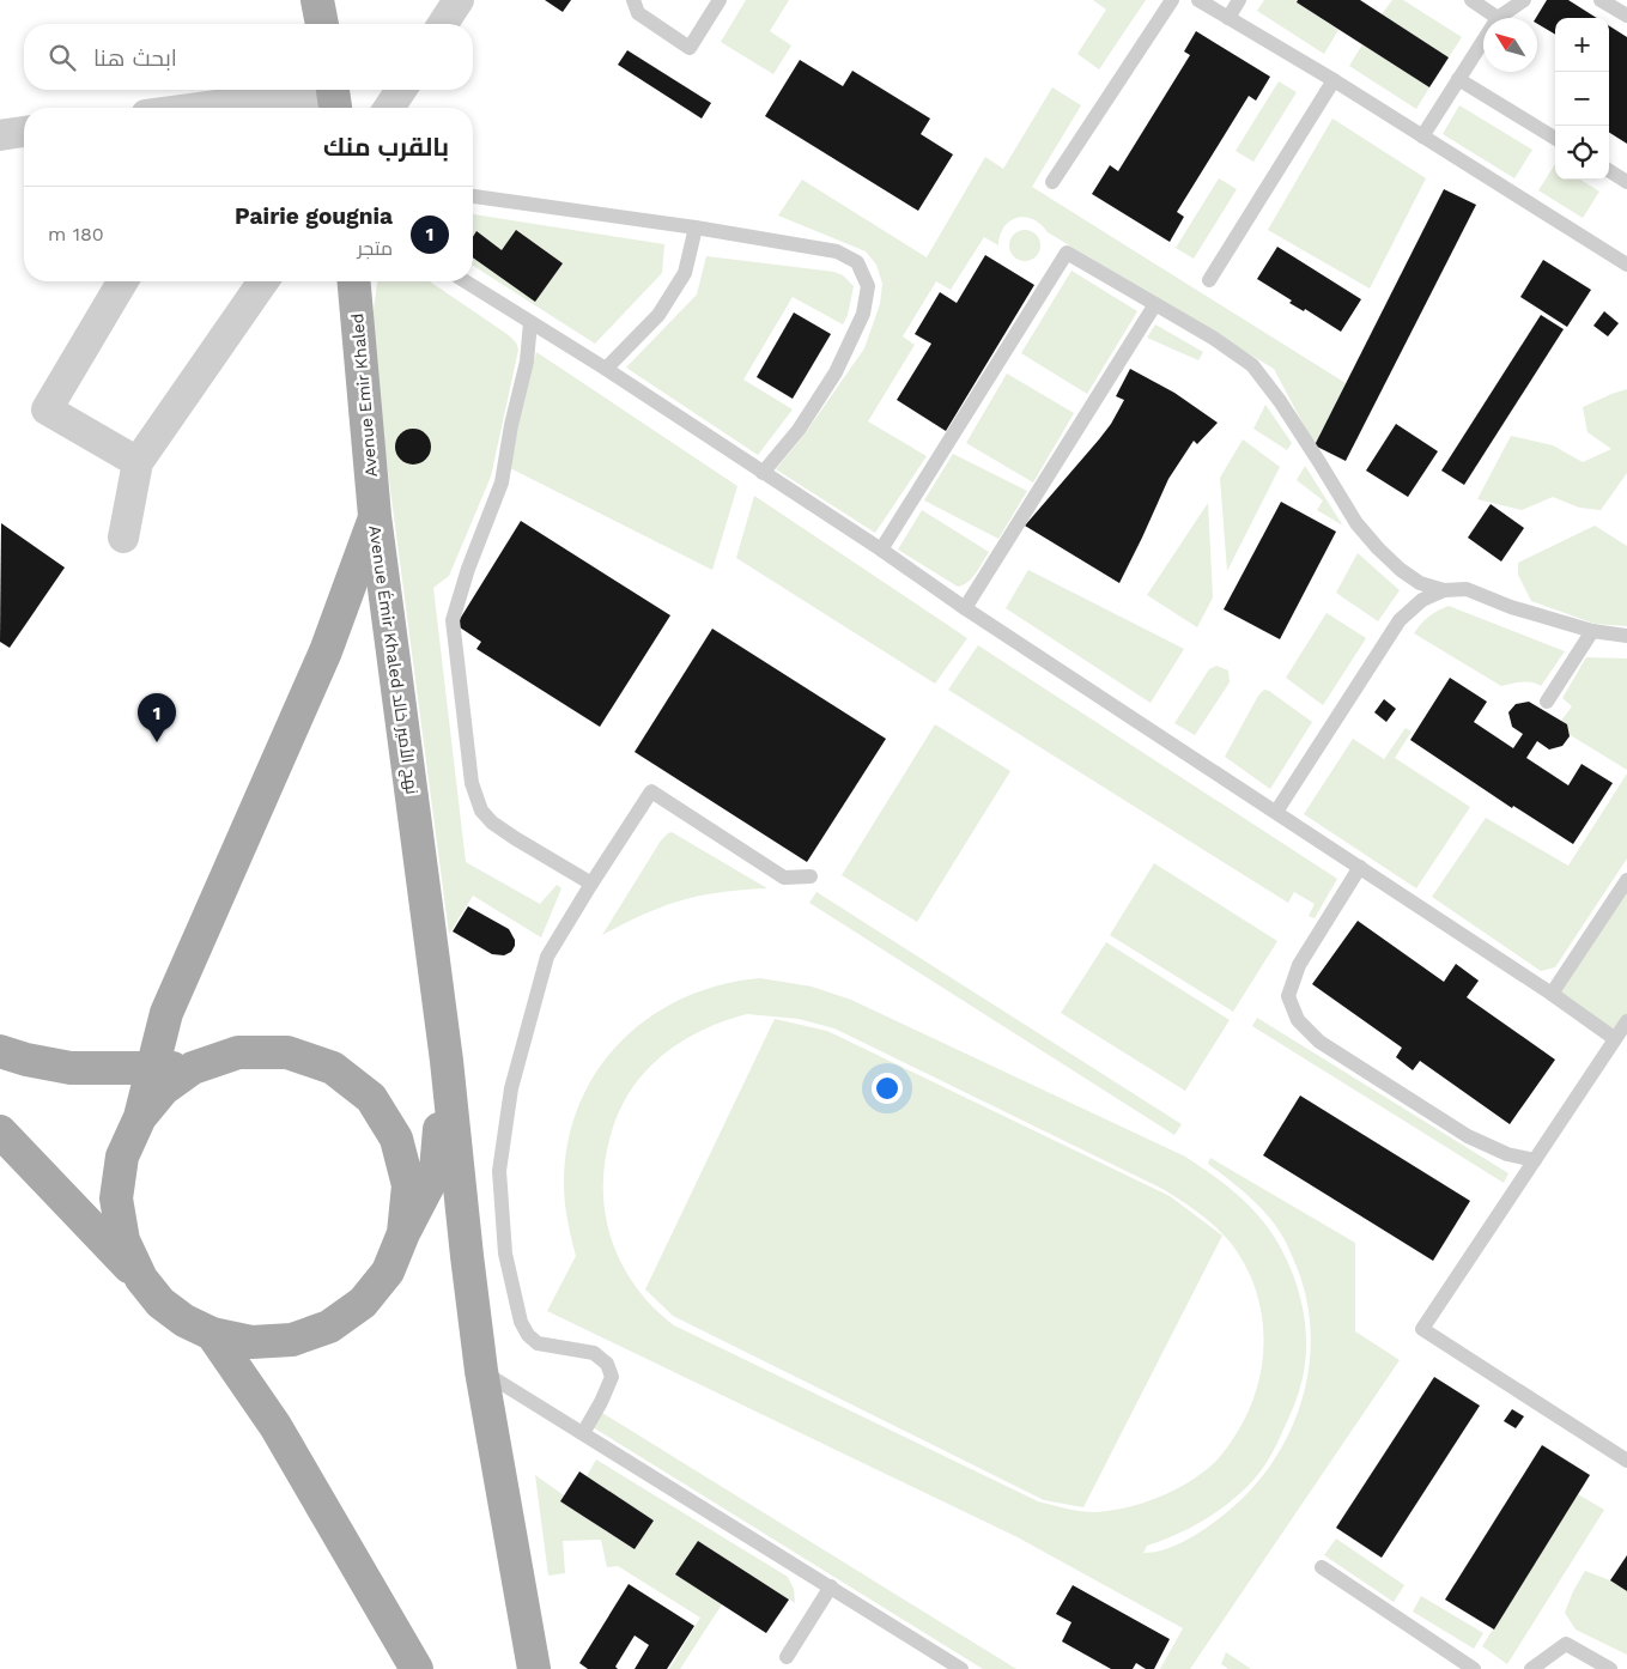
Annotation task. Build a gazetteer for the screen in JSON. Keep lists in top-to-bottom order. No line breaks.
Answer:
{"streets":{"main road":["Avenue Emir Khaled","Avenue Émir Khaled نهج الأمير خالد"]},"crossings":[["Avenue Emir Khaled","Avenue Émir Khaled نهج الأمير خالد"]],"north":"top left","page":{"map_buttons":["+","−"],"search":"ابحث هنا","heading":"بالقرب منك","list":[{"mark":"1","name":"Pairie gougnia","note":"متجر","value":"180 m"}],"pins":"1"}}
